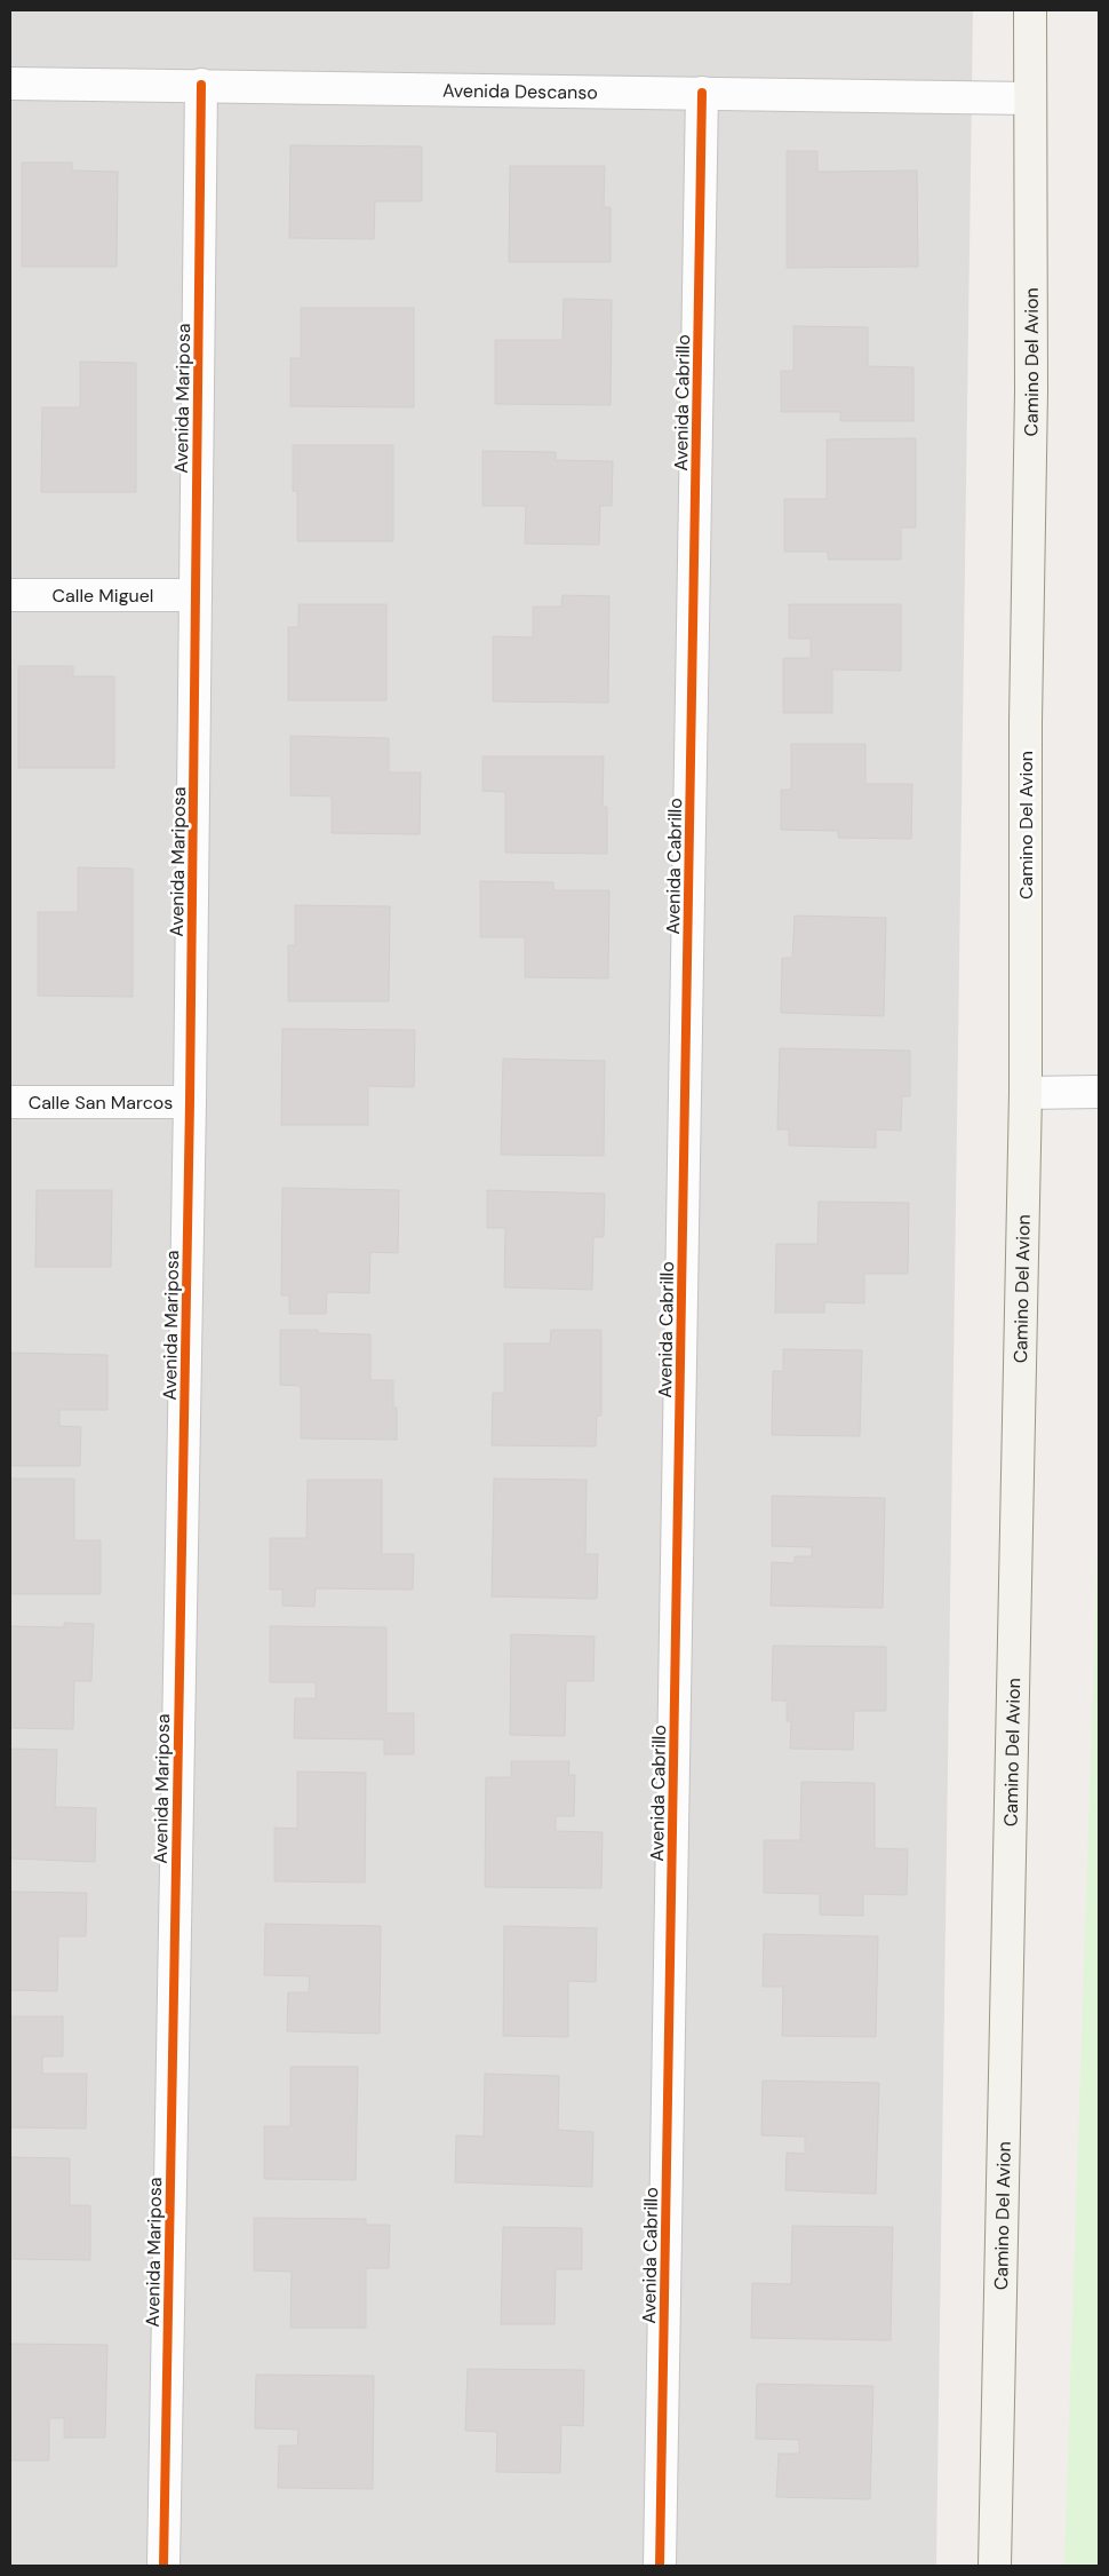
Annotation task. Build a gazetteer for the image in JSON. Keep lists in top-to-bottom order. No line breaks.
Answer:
{"streets":{"main road":["Camino Del Avion"],"street":["Avenida Descanso","Avenida Mariposa","Avenida Cabrillo","Calle Miguel","Calle San Marcos"]},"crossings":[["Avenida Descanso","Camino Del Avion"],["Avenida Descanso","Avenida Mariposa"],["Avenida Descanso","Avenida Cabrillo"],["Avenida Mariposa","Calle Miguel"],["Avenida Mariposa","Calle San Marcos"]]}
